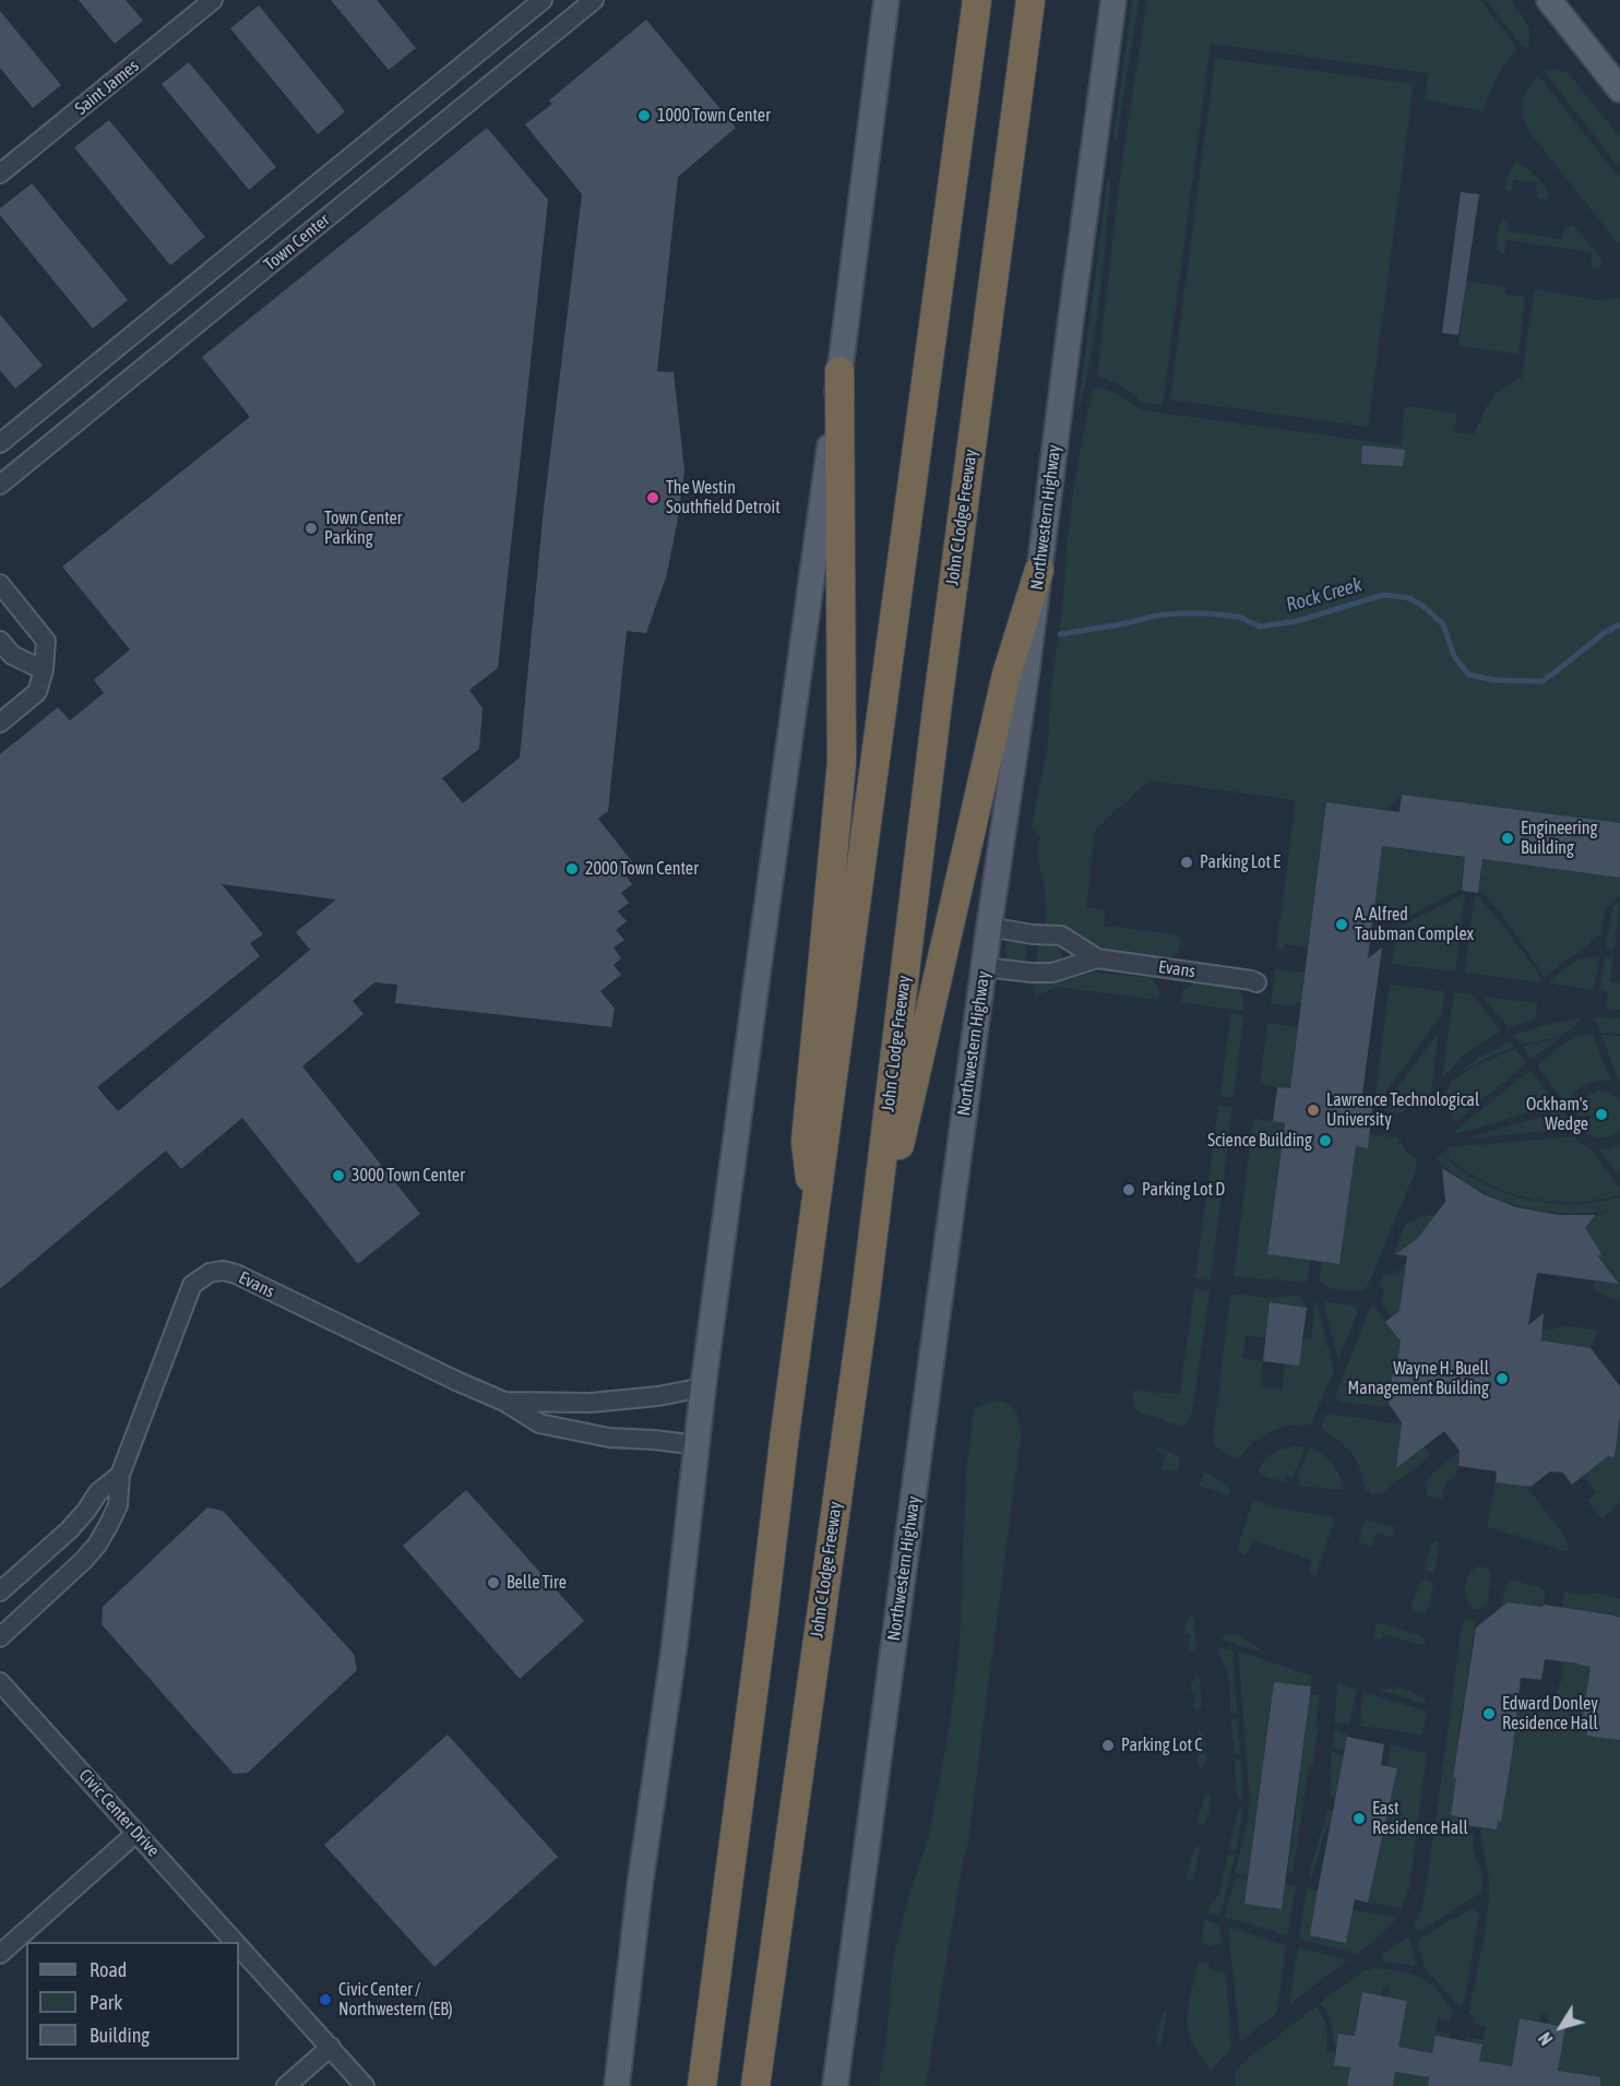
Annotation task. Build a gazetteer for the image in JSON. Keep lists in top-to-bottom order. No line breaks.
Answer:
{"streets":{"highway":["John C Lodge Freeway"],"main road":["Northwestern Highway"],"street":["Saint James","Town Center","Evans","Civic Center Drive"]},"crossings":[["Northwestern Highway","Evans"]],"water":["Rock Creek"],"places":["1000 Town Center","The Westin Southfield Detroit","Town Center Parking","Engineering Building","Parking Lot E","2000 Town Center","A. Alfred Taubman Complex","Lawrence Technological University","Ockham's Wedge","Science Building","3000 Town Center","Parking Lot D","Wayne H. Buell Management Building","Belle Tire","Edward Donley Residence Hall","Parking Lot C","East Residence Hall","Civic Center / Northwestern (EB)"],"legend":["Road","Park","Building"],"north":"bottom left"}
